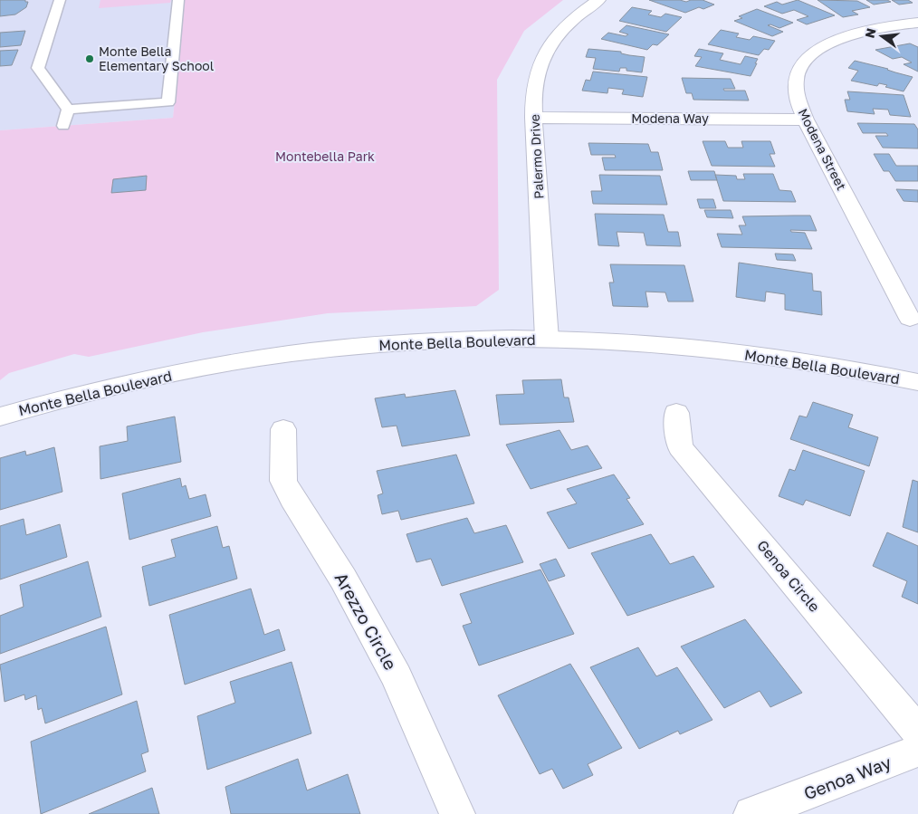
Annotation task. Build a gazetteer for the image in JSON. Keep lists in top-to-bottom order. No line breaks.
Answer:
{"streets":{"street":["Modena Way","Modena Street","Palermo Drive","Monte Bella Boulevard","Genoa Circle","Arezzo Circle","Genoa Way"]},"crossings":[["Modena Way","Modena Street"],["Modena Way","Palermo Drive"],["Palermo Drive","Monte Bella Boulevard"]],"parks":["Montebella Park"],"places":["Monte Bella Elementary School"],"north":"left"}
